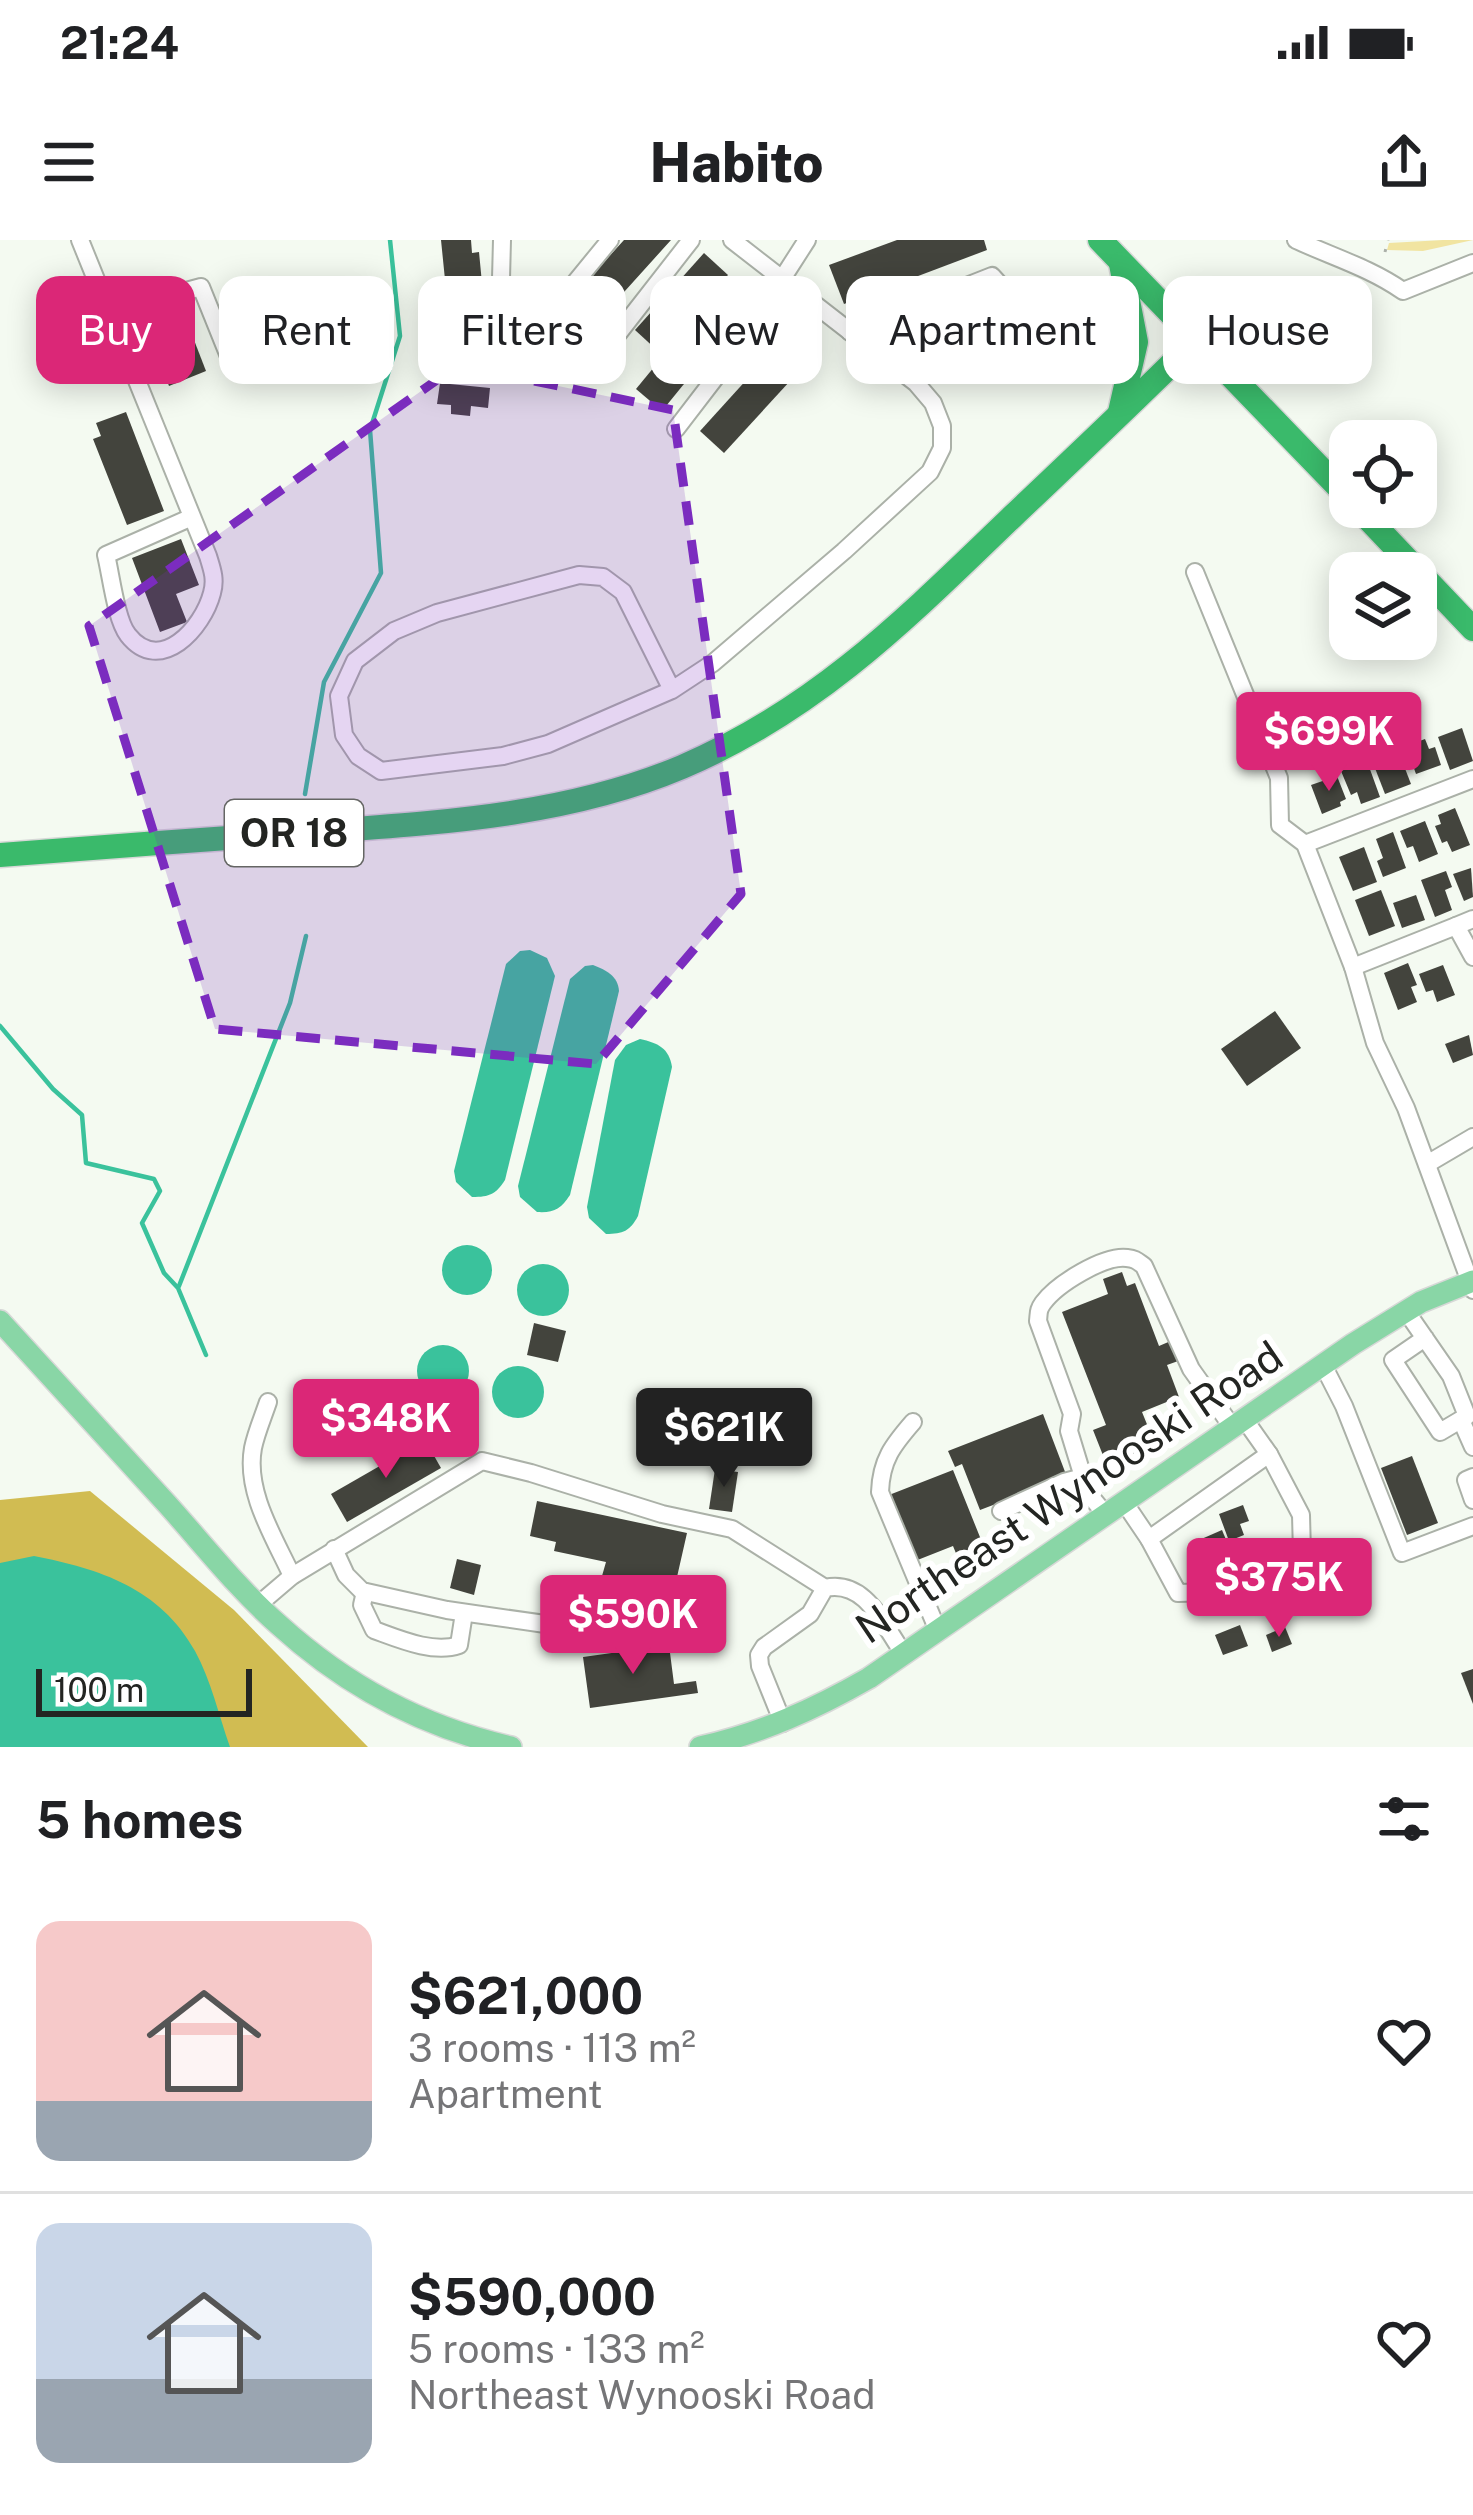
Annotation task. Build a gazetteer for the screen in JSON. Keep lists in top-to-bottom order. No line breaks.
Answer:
{"streets":{"highway":["OR 18"],"main road":["Northeast Wynooski Road"]},"scale_bar":"100 m","page":{"status":"21:24","header":"Habito","chip":["Buy","Rent","Filters","New","Apartment","House"],"price":["$699K","$348K","$621K","$375K","$590K"],"scale":"100 m","heading":"5 homes","list":[{"name":"$621,000","note":"3 rooms · 113 m² · Apartment"},{"name":"$590,000","note":"5 rooms · 133 m² · Northeast Wynooski Road"}]}}
